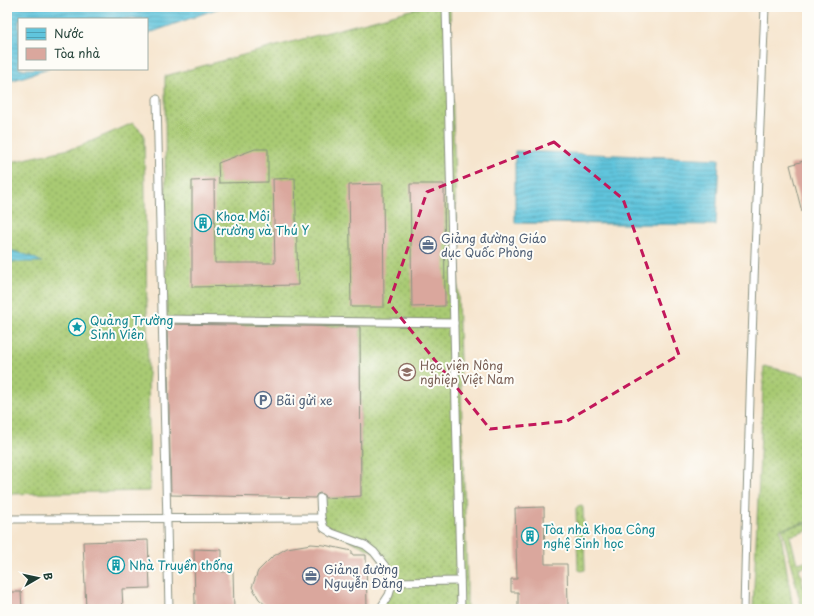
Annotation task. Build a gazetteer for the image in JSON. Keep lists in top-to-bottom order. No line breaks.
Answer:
{"places":{"building":["Khoa Môi trường và Thú Y","Tòa nhà Khoa Công nghệ Sinh học","Nhà Truyền thống"],"office":["Giảng đường Giáo dục Quốc Phòng","Giảng đường Nguyễn Đăng"],"place":["Quảng Trường Sinh Viên"],"school or university":["Học viện Nông nghiệp Việt Nam"],"parking":["Bãi gửi xe"]},"legend":["Nước","Tòa nhà"],"north":"right"}
